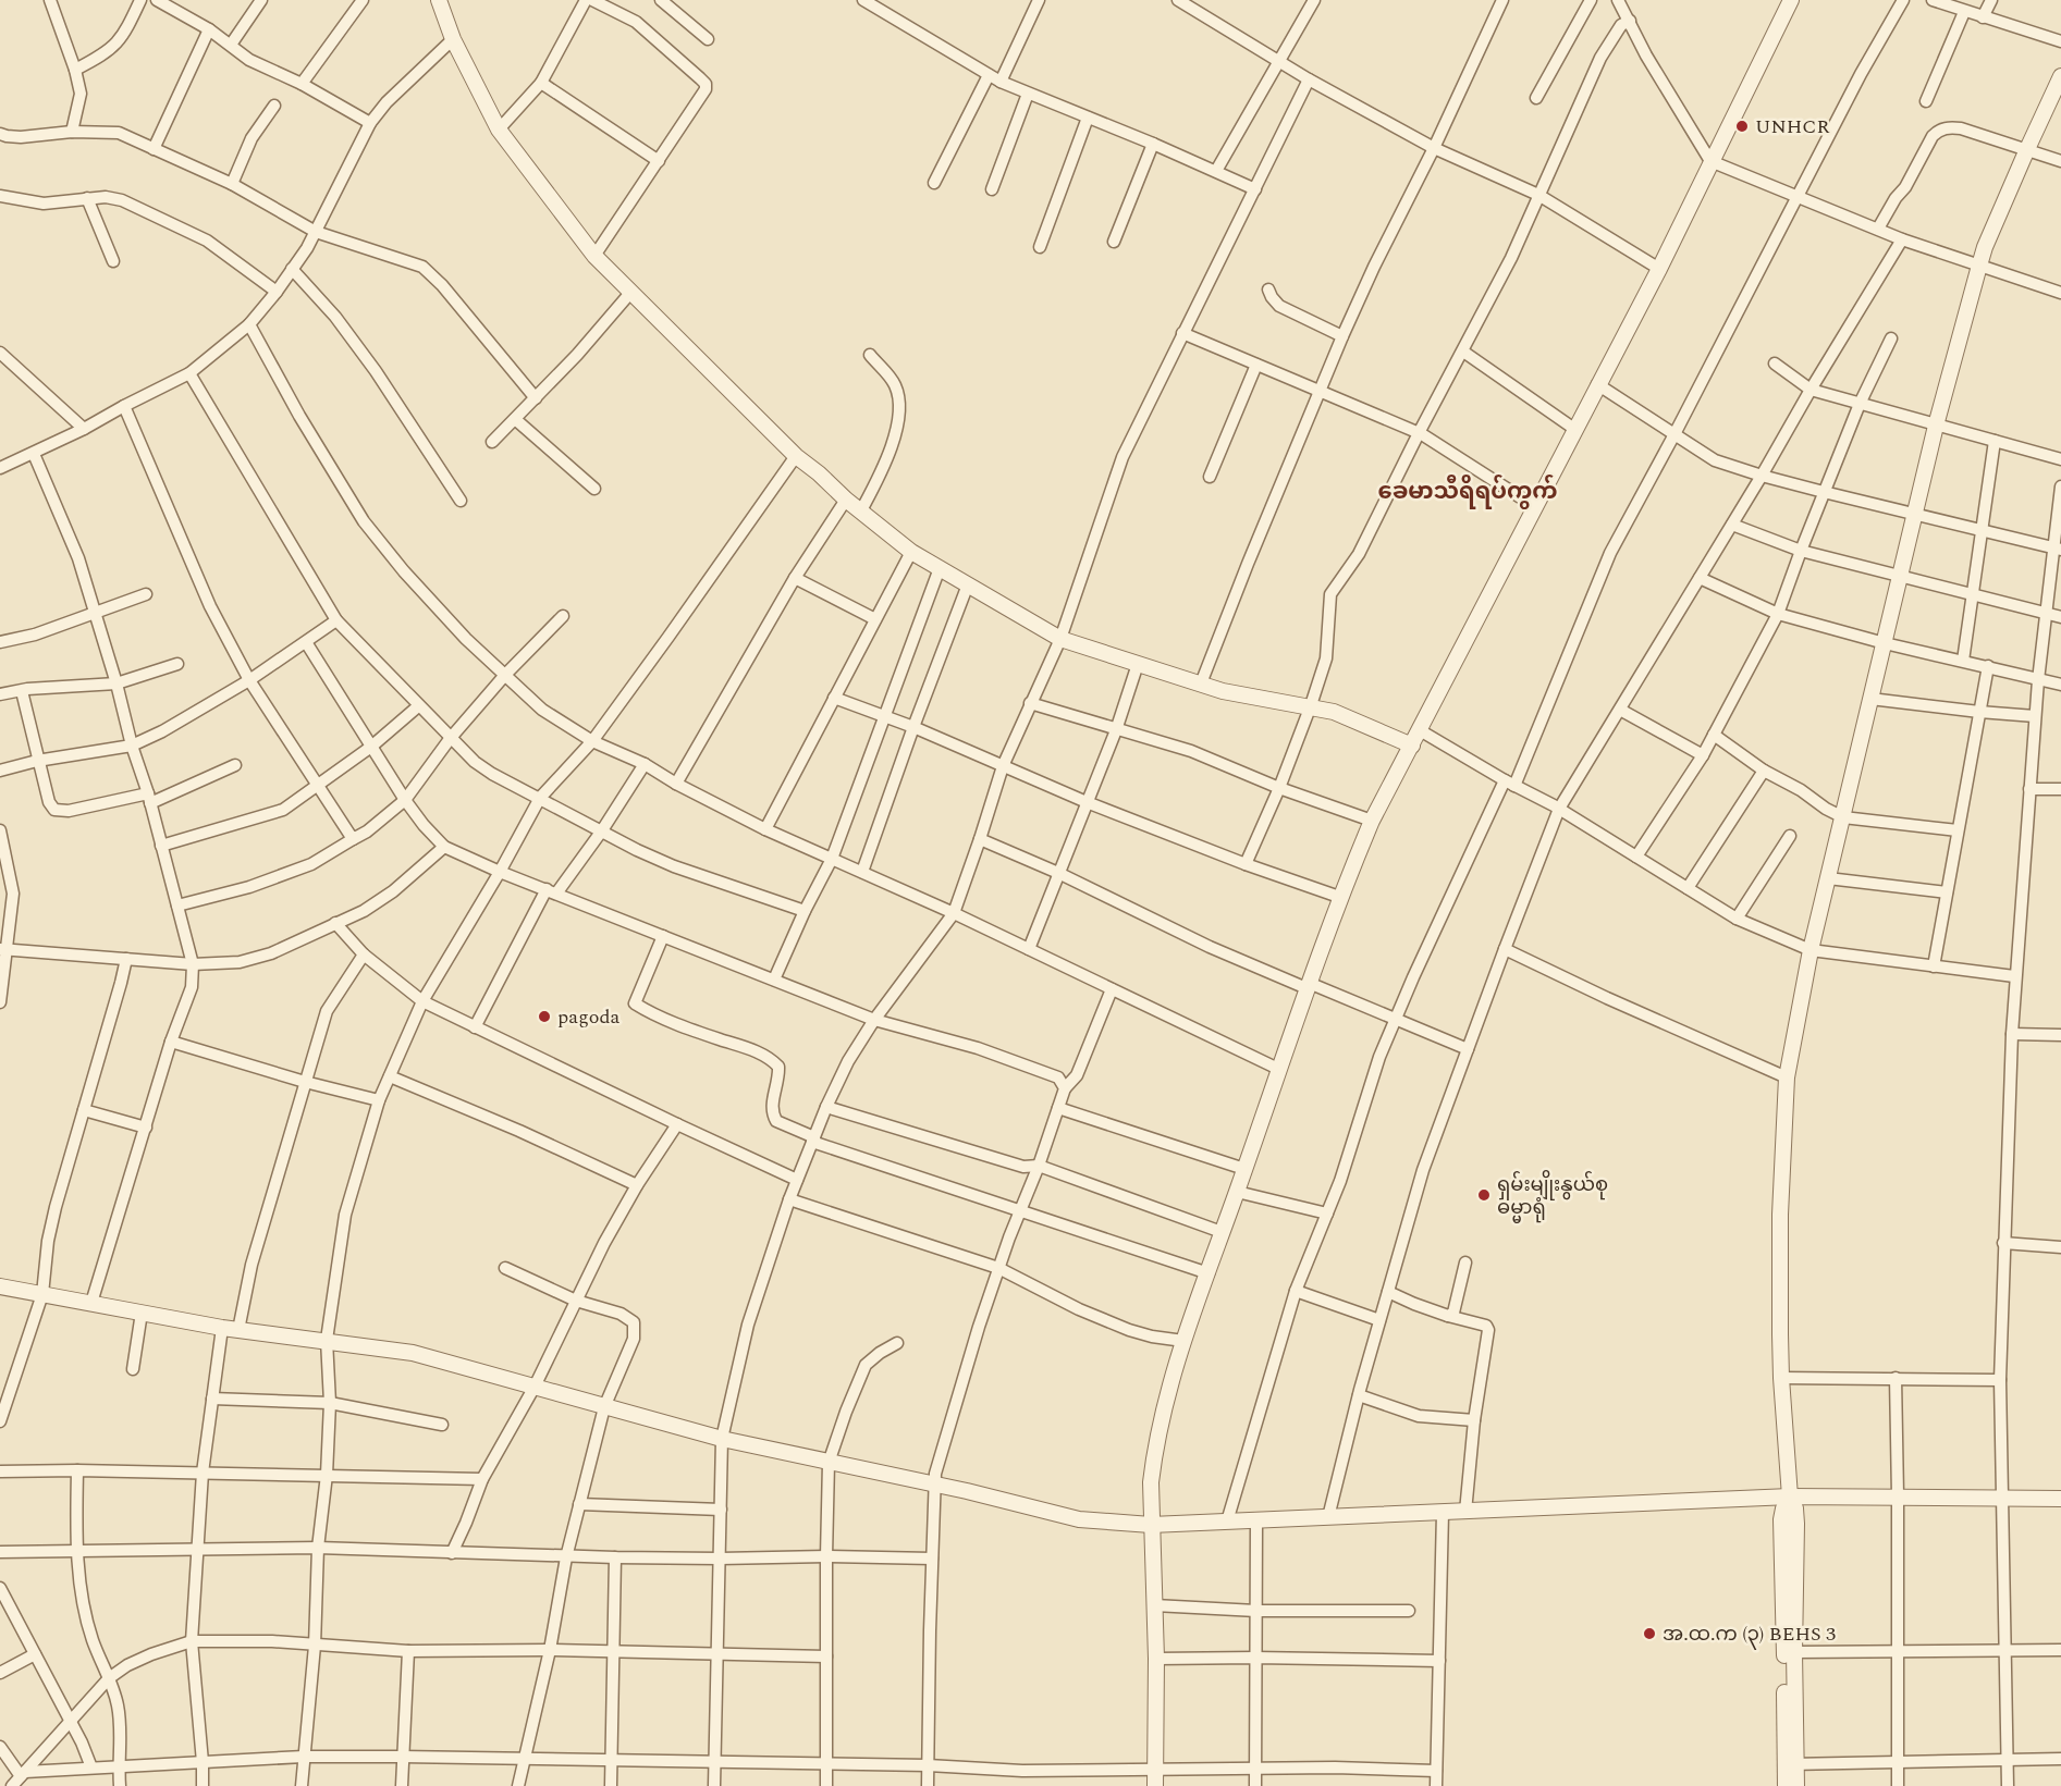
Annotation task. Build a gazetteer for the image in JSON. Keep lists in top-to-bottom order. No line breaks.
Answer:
{"districts":["ခေမာသီရိရပ်ကွက်"],"places":["UNHCR","pagoda","ရှမ်းမျိုးနွယ်စု ဓမ္မာရုံ","အ.ထ.က (၃) BEHS 3"]}
